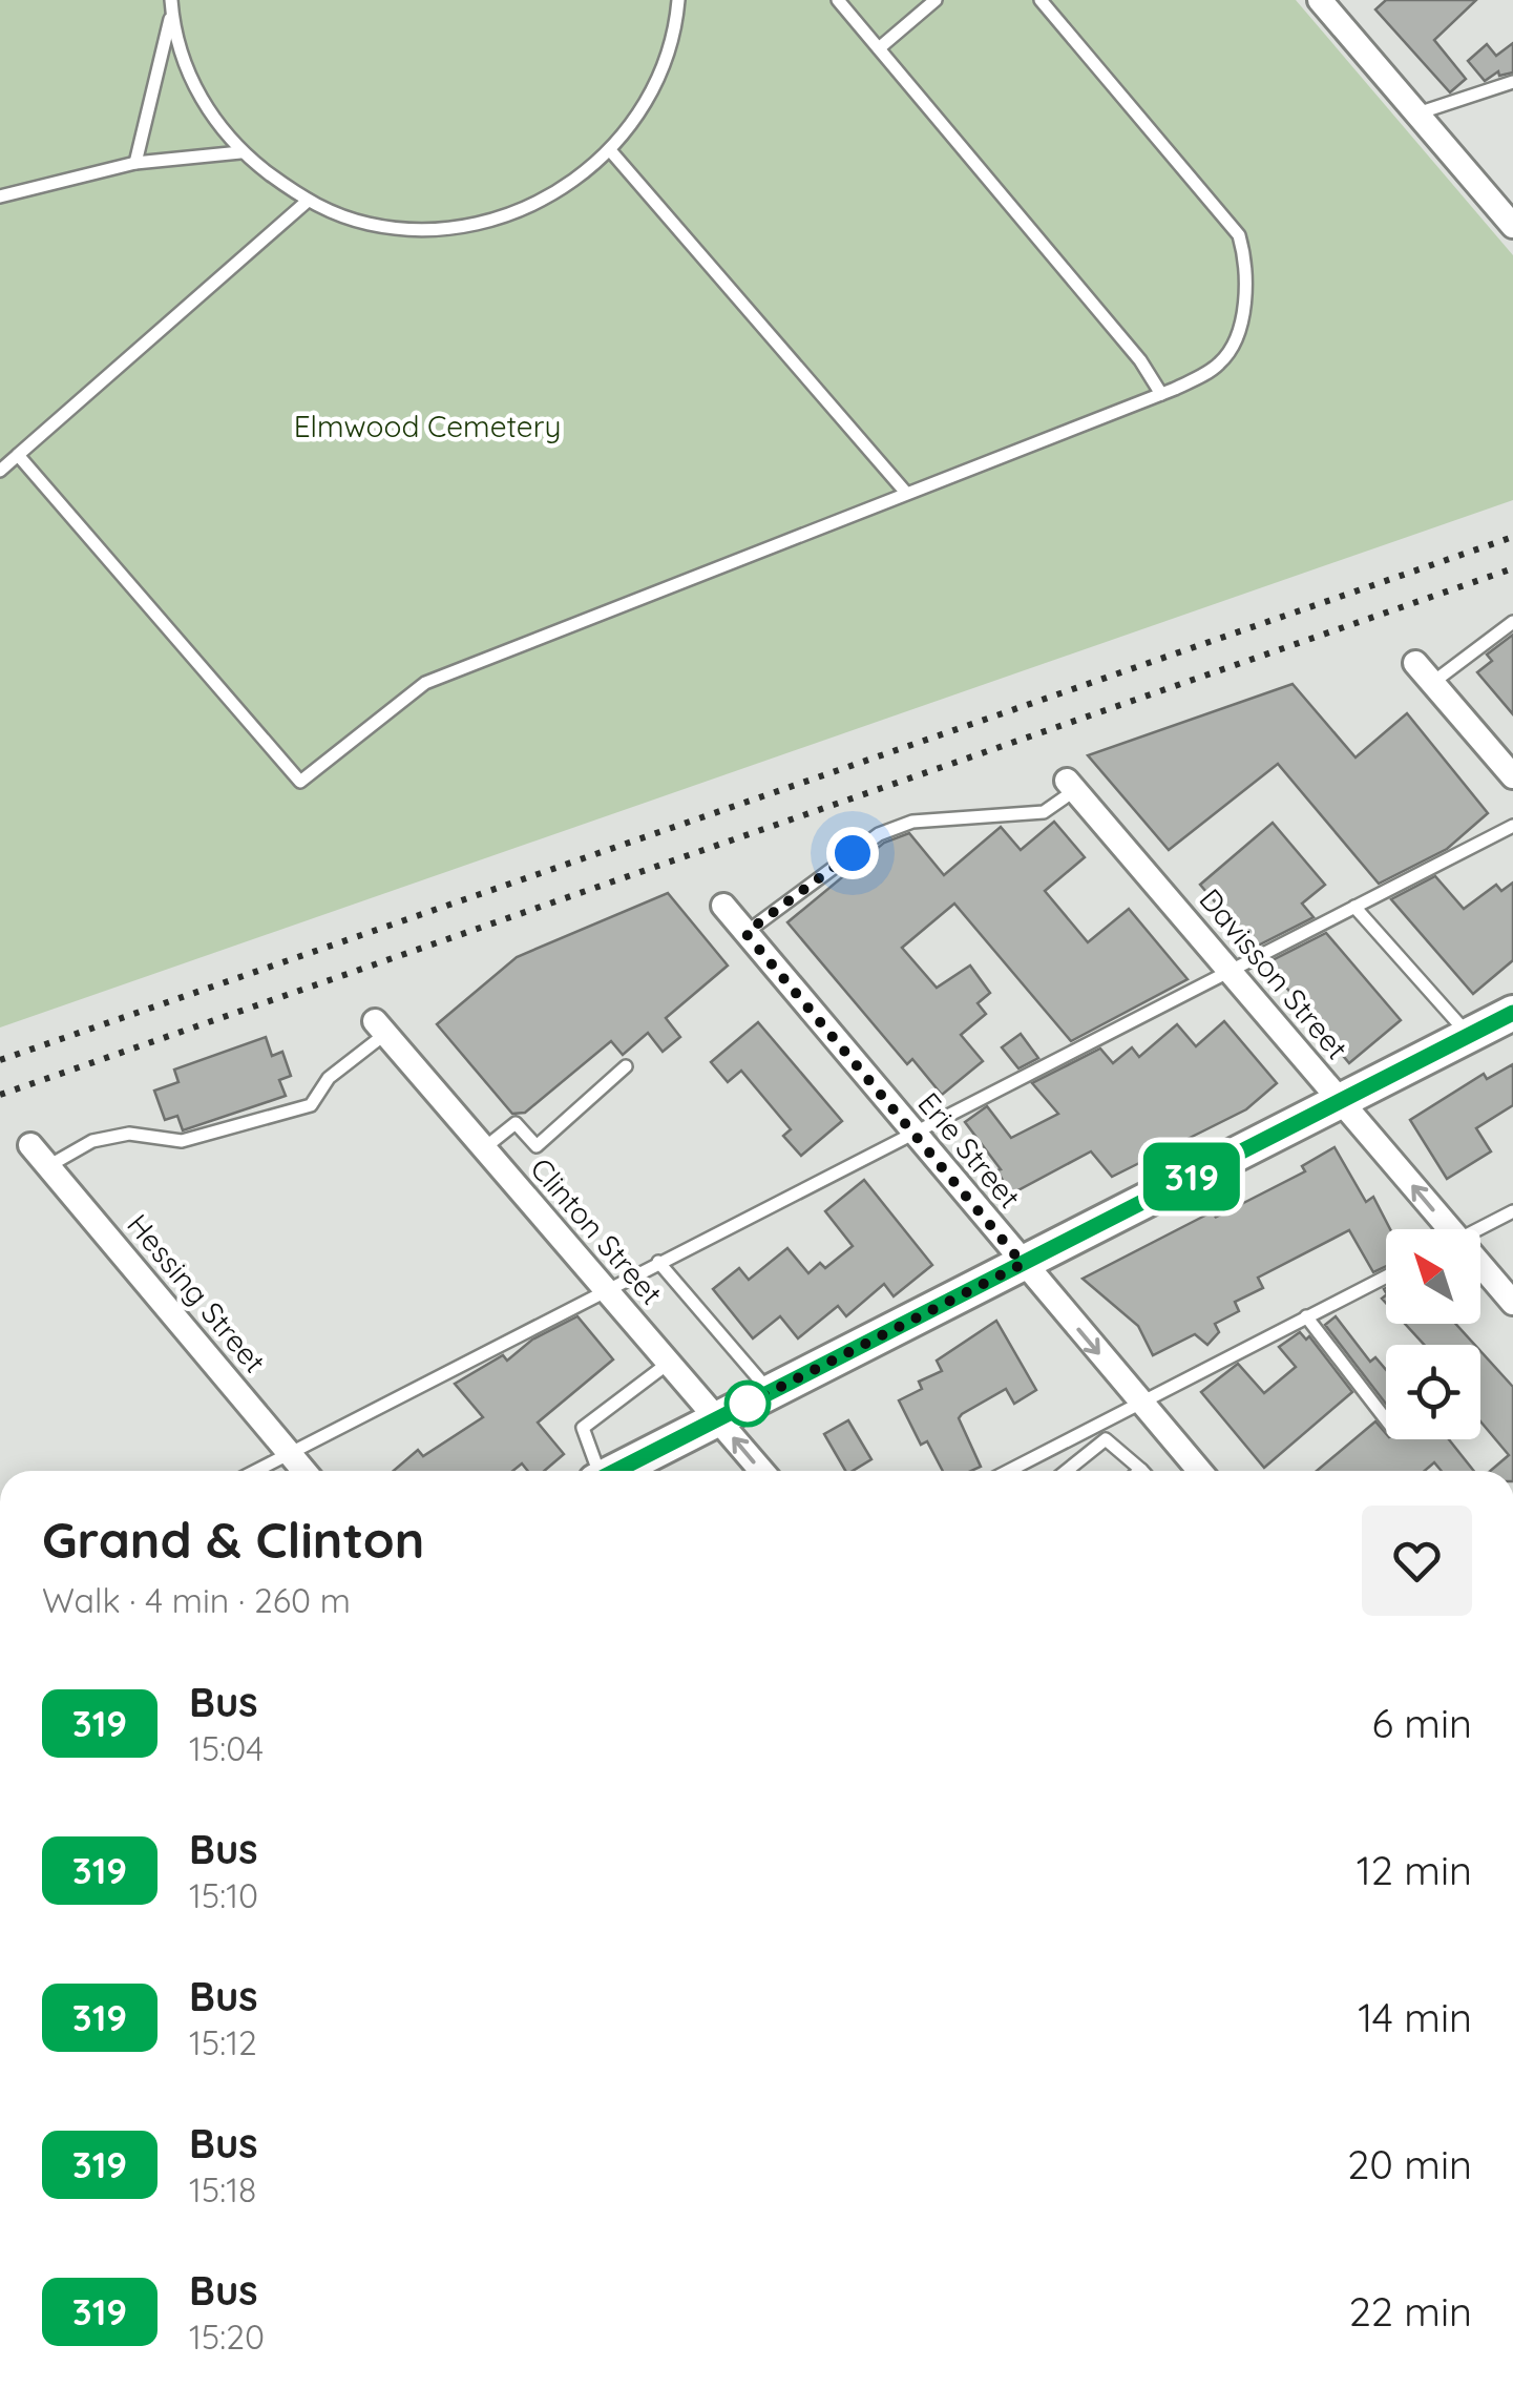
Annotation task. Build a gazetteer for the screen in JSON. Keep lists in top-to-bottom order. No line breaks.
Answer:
{"streets":{"street":["Davisson Street","Erie Street","Clinton Street","Hessing Street"]},"parks":["Elmwood Cemetery"],"lines":["bus line 319"],"north":"top left","page":{"on_map":"319","heading":["Grand & Clinton","Walk · 4 min · 260 m"],"list":[{"mark":"319","name":"Bus","note":"15:04","value":"6 min"},{"mark":"319","name":"Bus","note":"15:10","value":"12 min"},{"mark":"319","name":"Bus","note":"15:12","value":"14 min"},{"mark":"319","name":"Bus","note":"15:18","value":"20 min"},{"mark":"319","name":"Bus","note":"15:20","value":"22 min"}]}}
